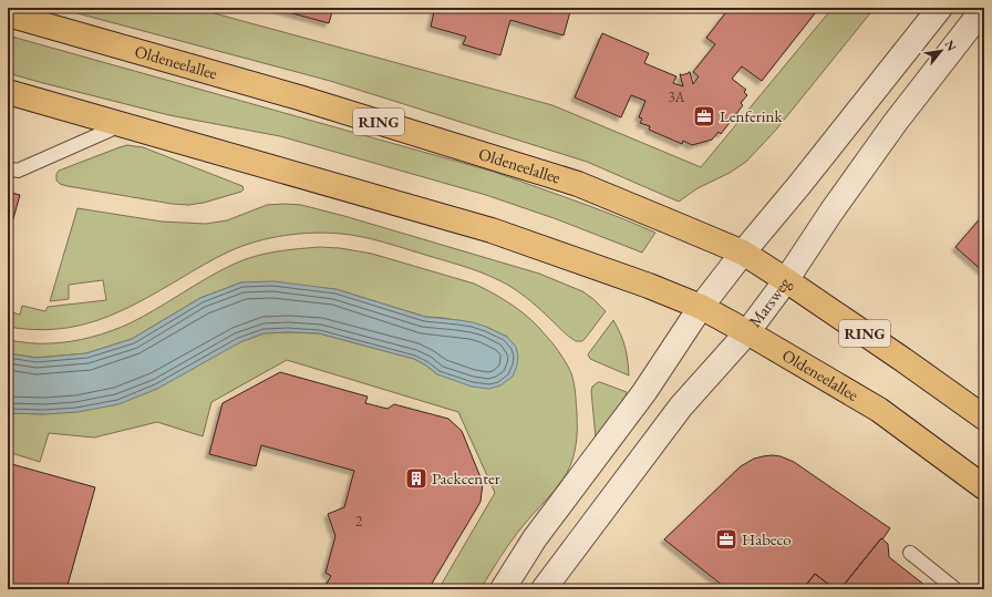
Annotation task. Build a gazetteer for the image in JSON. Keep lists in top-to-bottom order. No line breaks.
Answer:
{"streets":{"main road":["Oldeneelallee","RING"],"street":["Marsweg"]},"crossings":[["Oldeneelallee","Marsweg"]],"places":{"office":["Lenferink","Habeco"],"building":["Packcenter"]},"house_numbers":["3A","2"],"north":"top right"}
